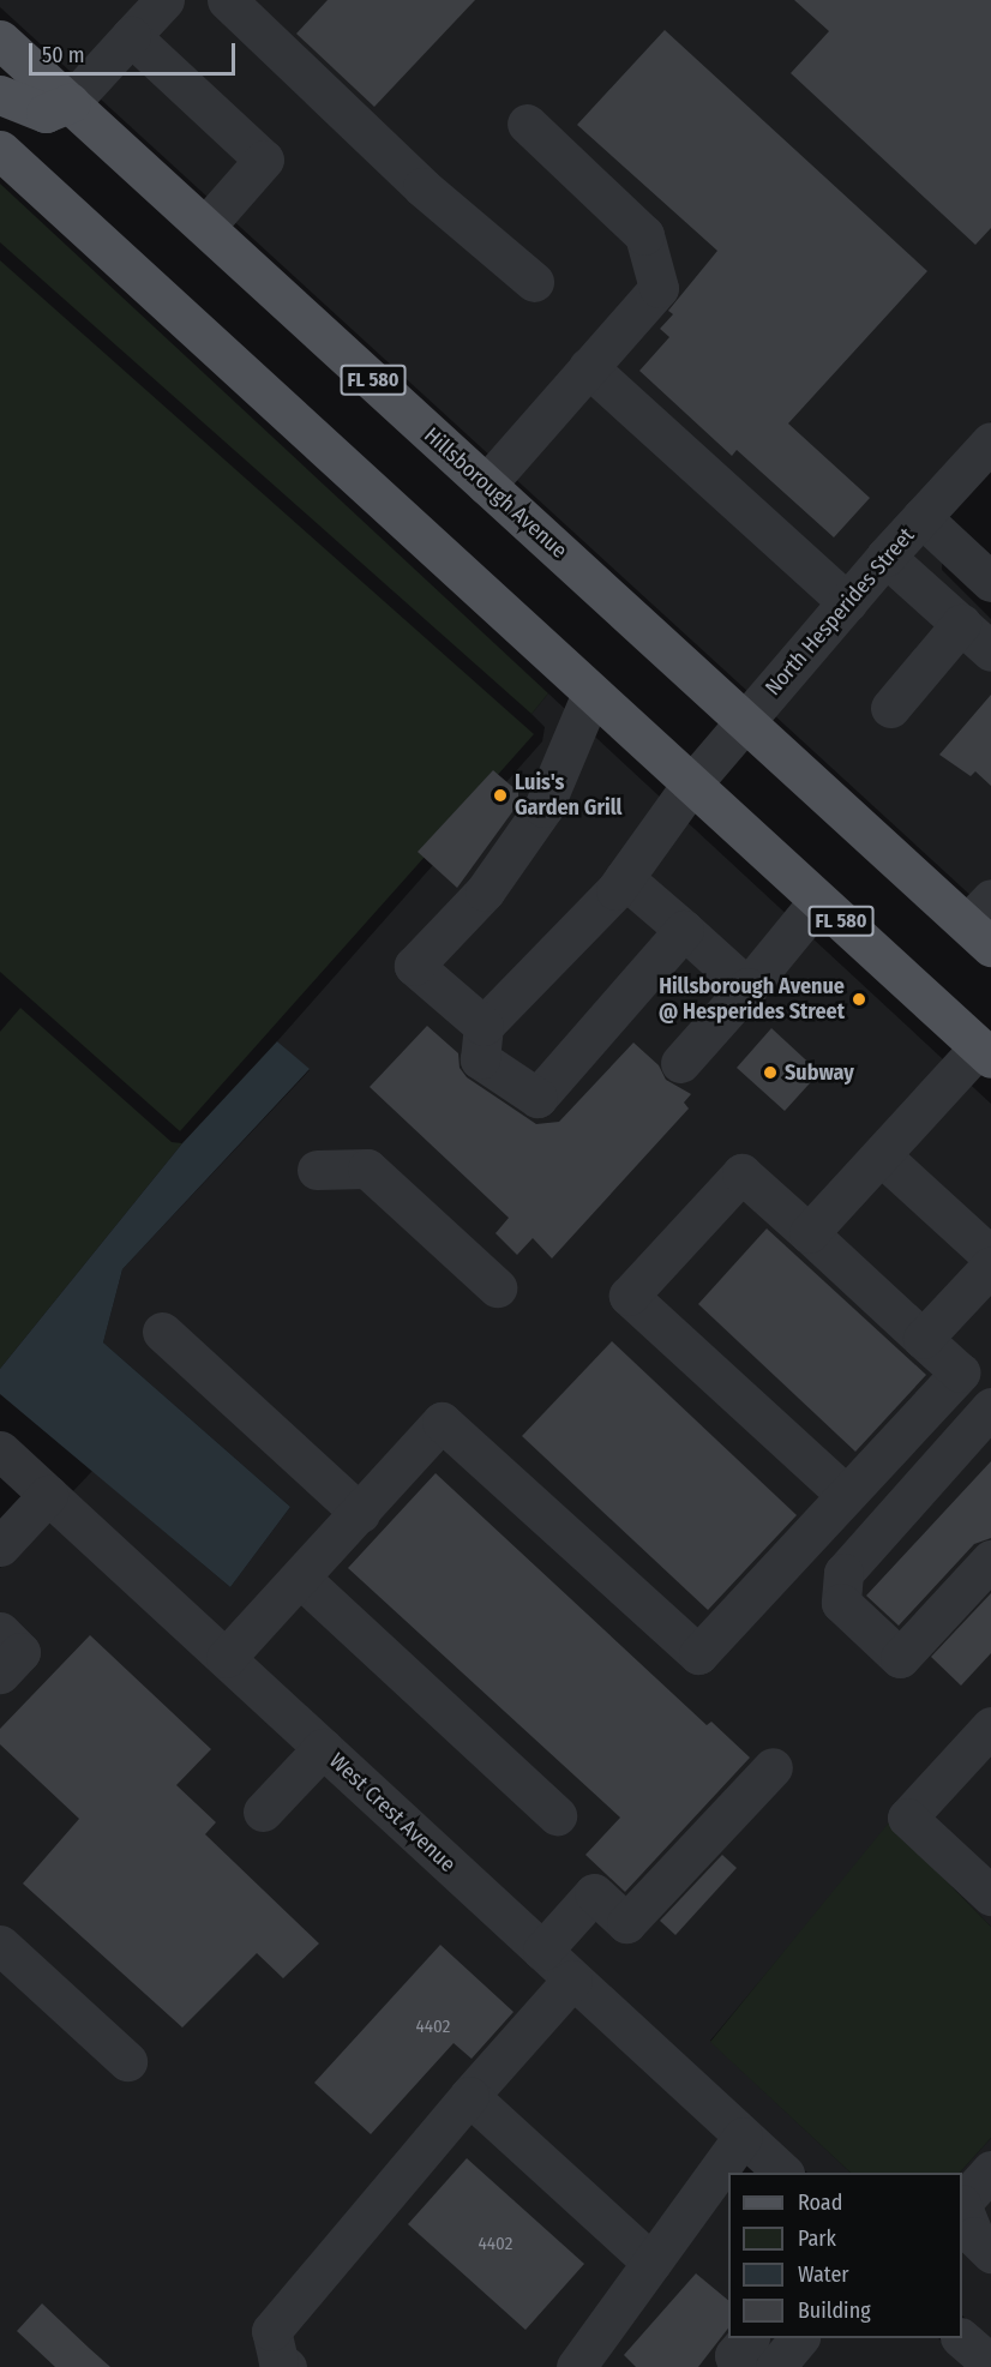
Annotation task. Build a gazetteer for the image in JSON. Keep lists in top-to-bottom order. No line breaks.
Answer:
{"streets":{"main road":["FL 580","Hillsborough Avenue"],"street":["North Hesperides Street","West Crest Avenue"]},"crossings":[["FL 580","North Hesperides Street"],["Hillsborough Avenue","North Hesperides Street"]],"places":["Luis's Garden Grill","Hillsborough Avenue @ Hesperides Street","Subway"],"house_numbers":["4402","4402"],"legend":["Road","Park","Water","Building"],"scale_bar":"50 m"}
